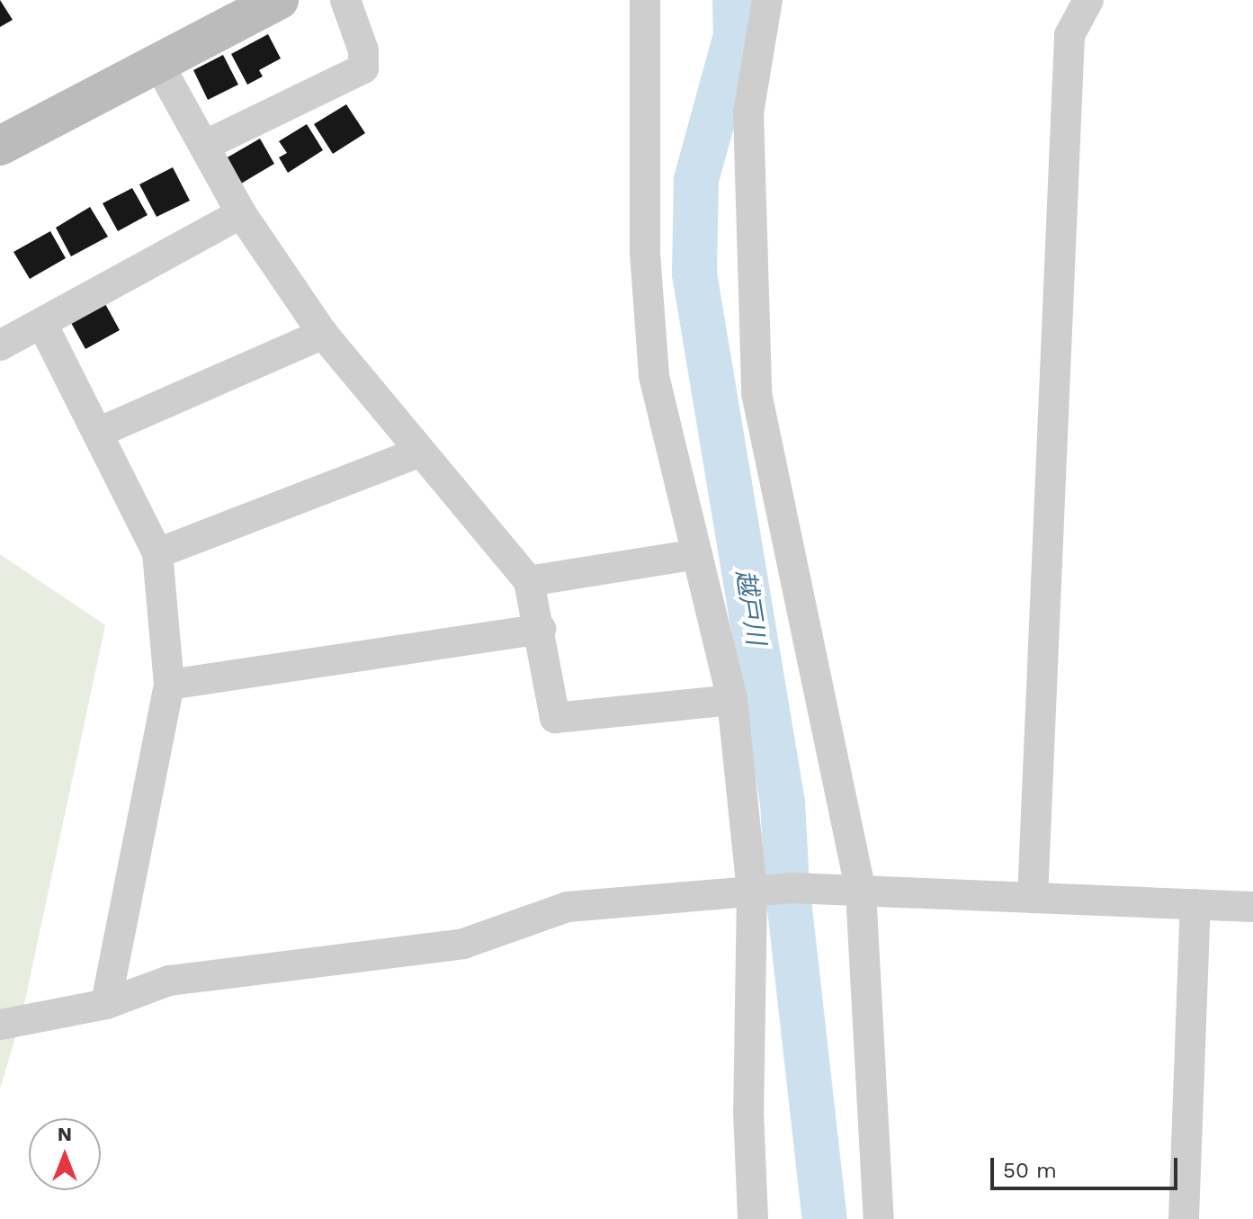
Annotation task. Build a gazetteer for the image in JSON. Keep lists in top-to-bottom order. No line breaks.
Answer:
{"water":["越戸川"],"scale_bar":"50 m","north":"top"}
